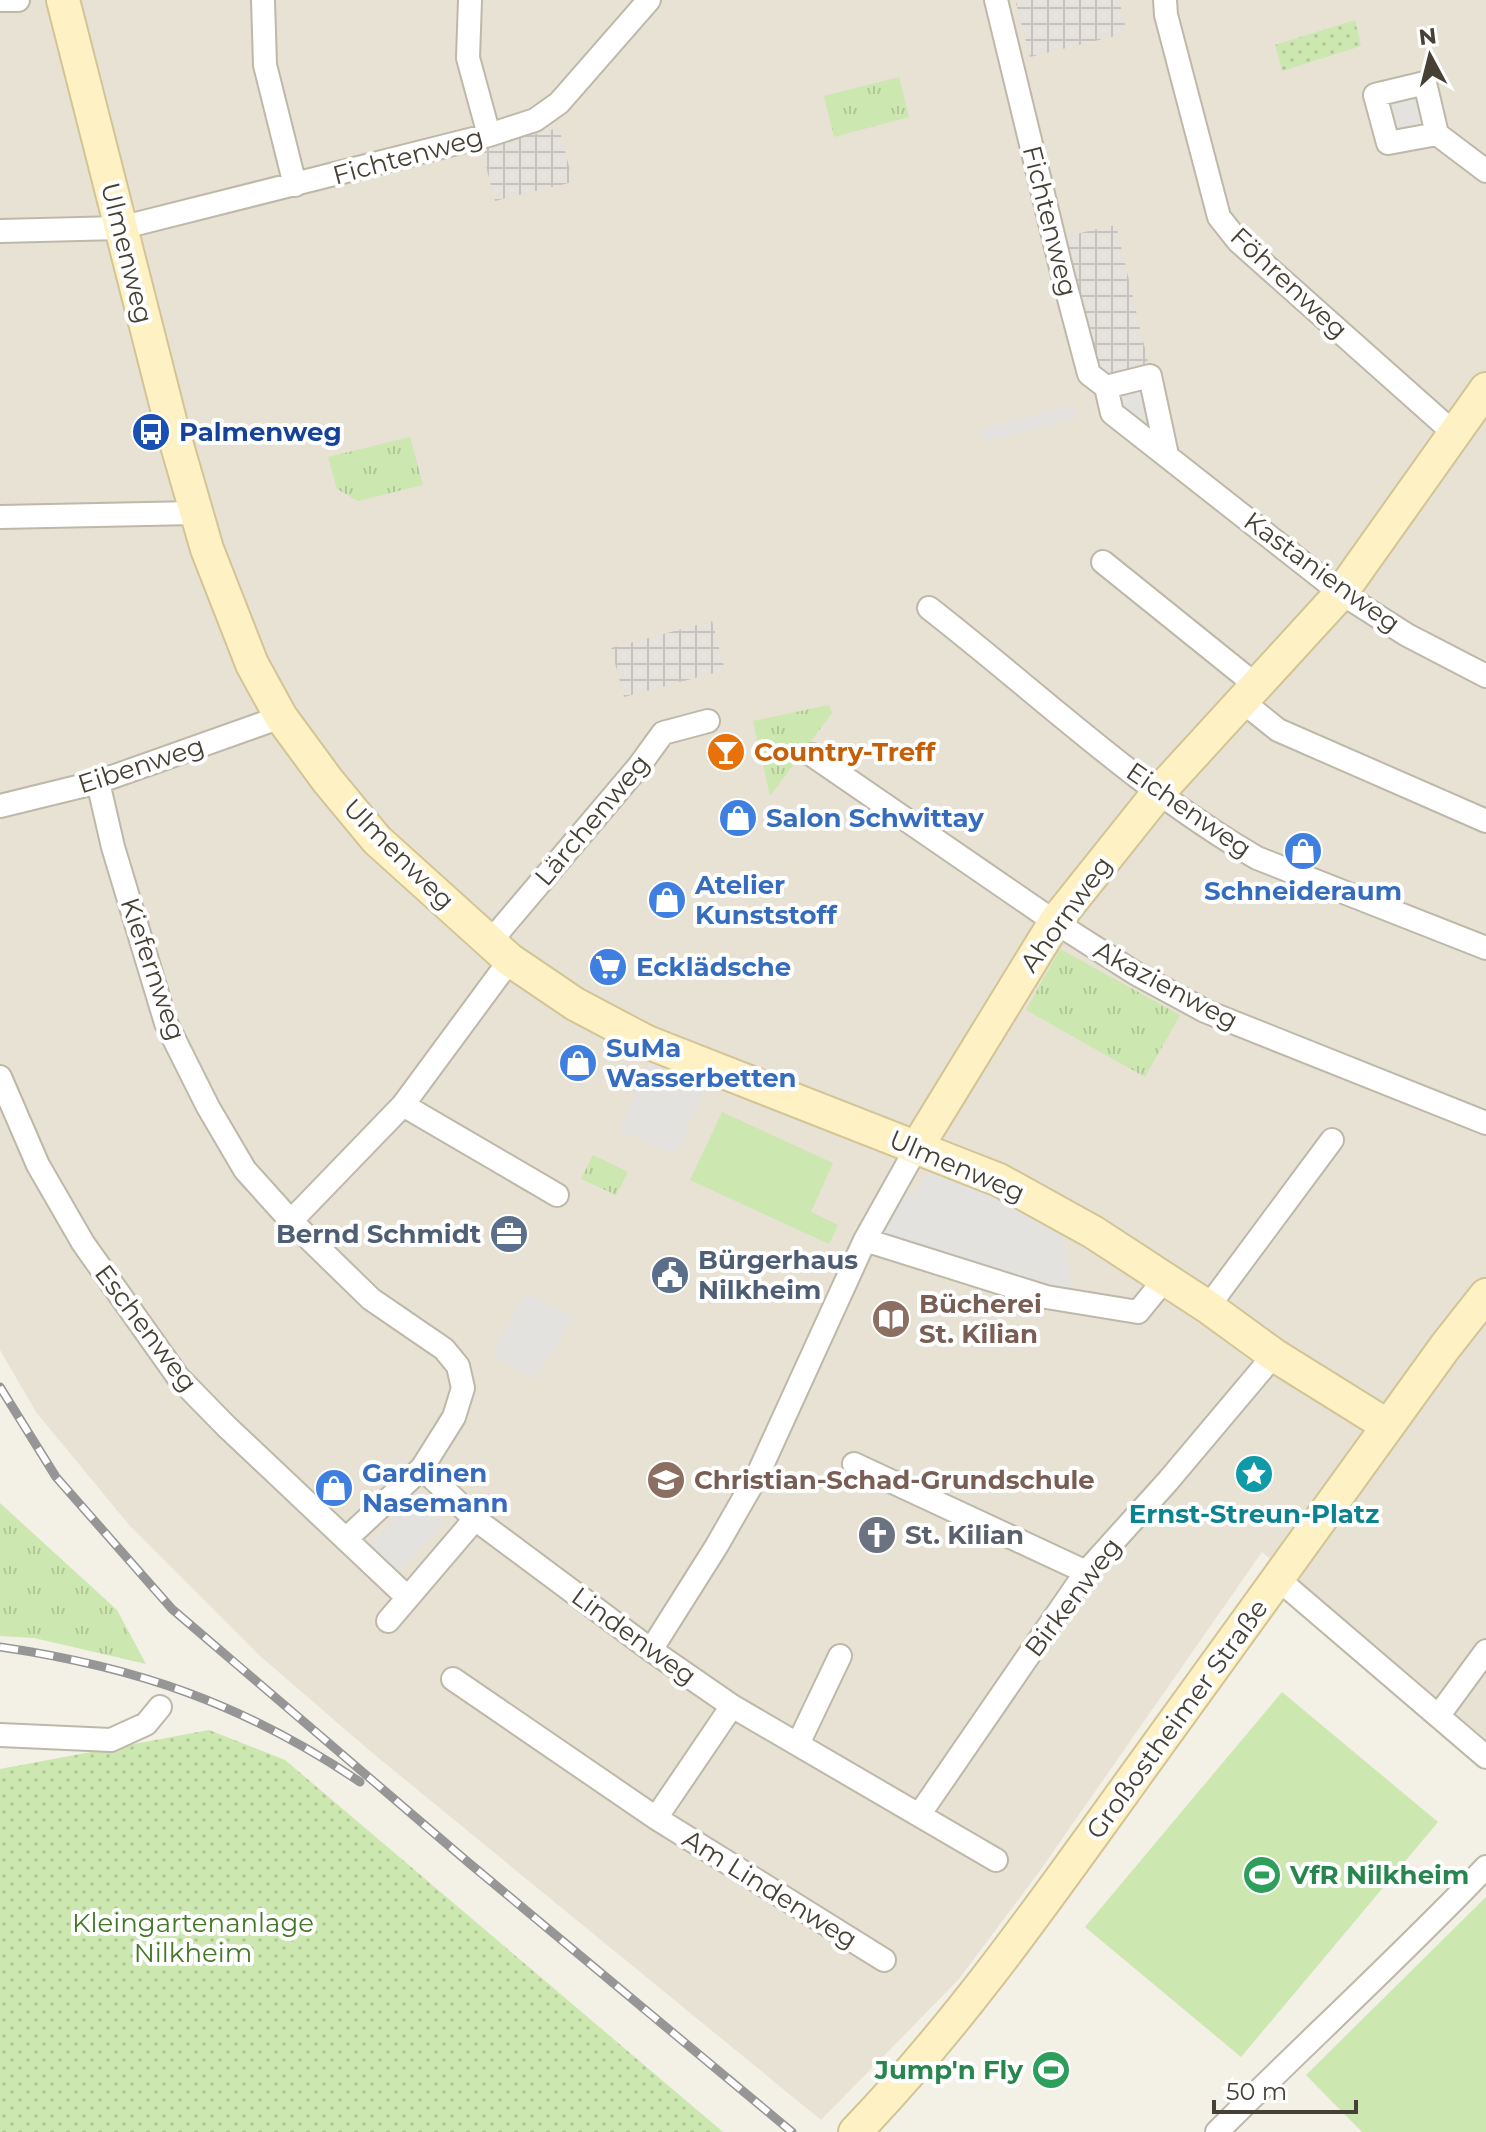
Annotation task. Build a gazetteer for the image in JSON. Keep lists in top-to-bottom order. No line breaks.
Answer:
{"streets":{"street":["Fichtenweg","Ulmenweg","Föhrenweg","Kastanienweg","Eibenweg","Eichenweg","Lärchenweg","Ahornweg","Kiefernweg","Akazienweg","Eschenweg","Birkenweg","Lindenweg","Großostheimer Straße","Am Lindenweg"]},"crossings":[["Fichtenweg","Ulmenweg"],["Fichtenweg","Kastanienweg"],["Ulmenweg","Eibenweg"],["Ulmenweg","Lärchenweg"],["Ulmenweg","Ahornweg"],["Ulmenweg","Birkenweg"],["Ulmenweg","Großostheimer Straße"],["Föhrenweg","Ahornweg"],["Kastanienweg","Ahornweg"],["Eibenweg","Kiefernweg"],["Eichenweg","Ahornweg"],["Ahornweg","Akazienweg"],["Kiefernweg","Lindenweg"],["Birkenweg","Lindenweg"],["Lindenweg","Am Lindenweg"]],"parks":["Kleingartenanlage Nilkheim"],"places":{"bus stop":["Palmenweg"],"bar":["Country-Treff"],"shop":["Salon Schwittay","Schneideraum","Atelier Kunststoff","SuMa Wasserbetten","Gardinen Nasemann"],"supermarket":["Ecklädsche"],"office":["Bernd Schmidt"],"public building":["Bürgerhaus Nilkheim"],"library":["Bücherei St. Kilian"],"place":["Ernst-Streun-Platz"],"school or university":["Christian-Schad-Grundschule"],"church":["St. Kilian"],"sports":["VfR Nilkheim","Jump'n Fly"]},"scale_bar":"50 m","north":"top"}
